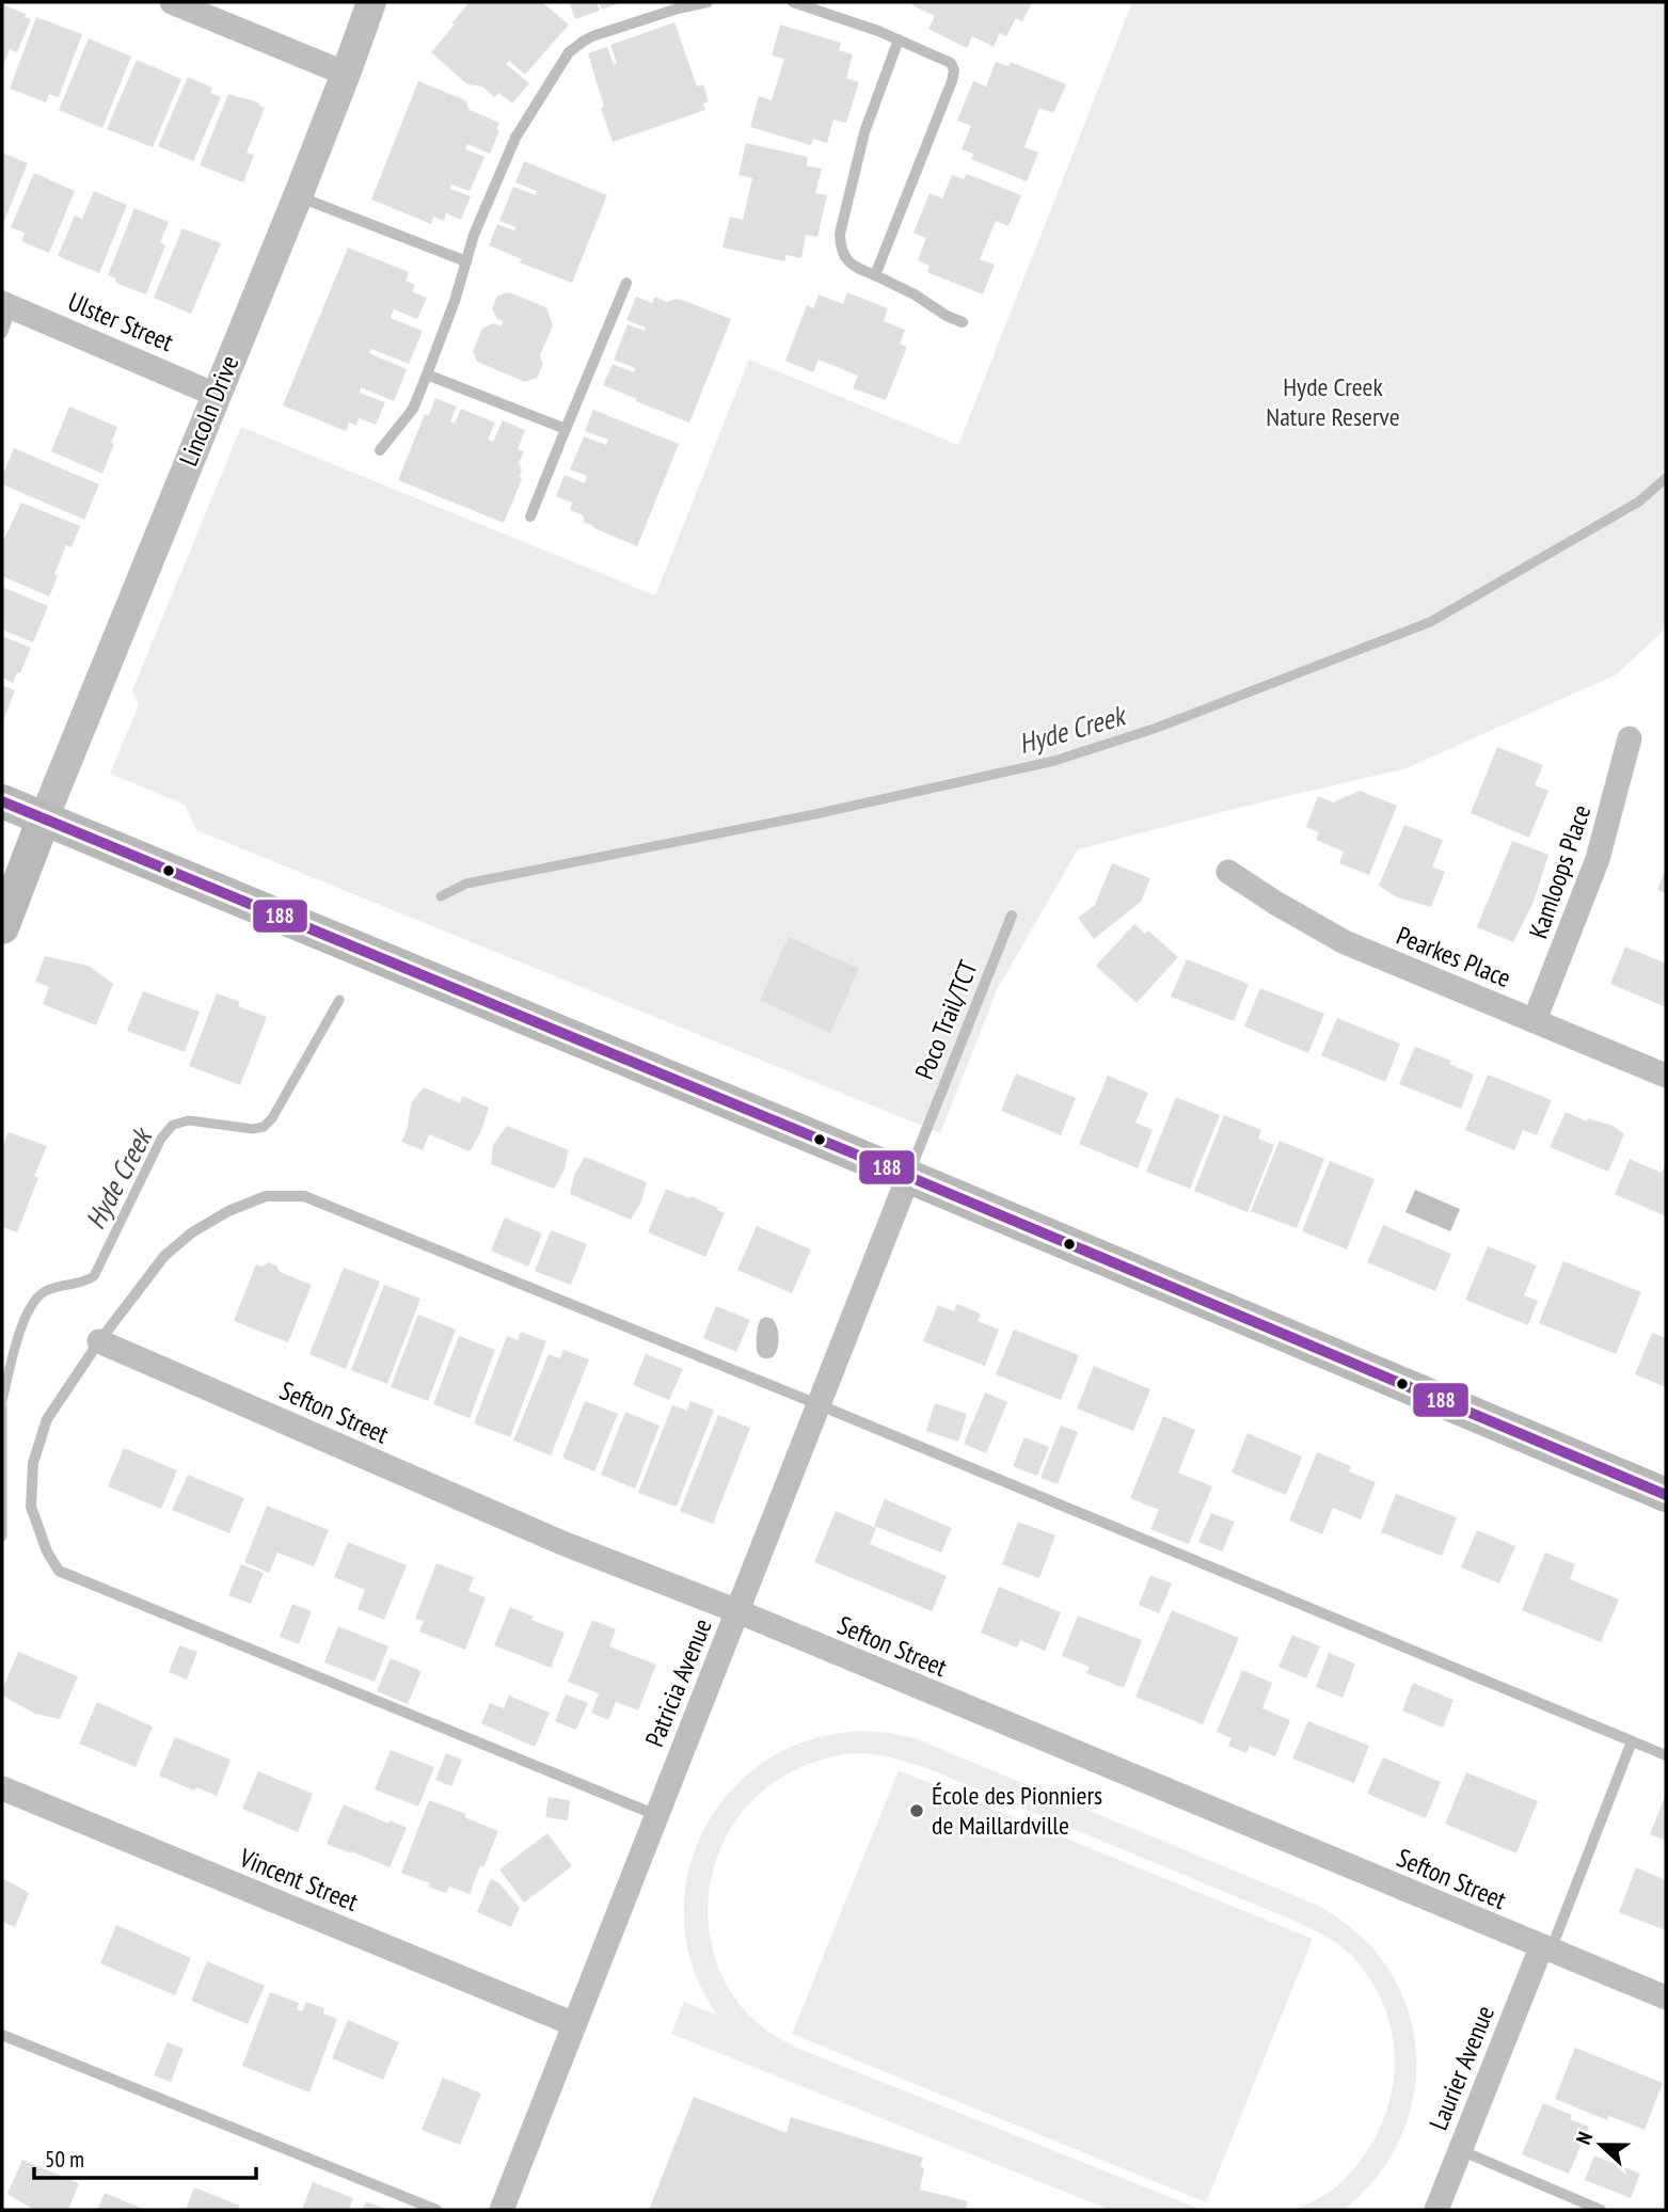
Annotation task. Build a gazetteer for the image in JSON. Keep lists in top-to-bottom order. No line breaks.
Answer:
{"streets":{"street":["Ulster Street","Lincoln Drive","Kamloops Place","Pearkes Place","Sefton Street","Patricia Avenue","Vincent Street","Laurier Avenue"],"lane":["Poco Trail/TCT"]},"crossings":[["Ulster Street","Lincoln Drive"],["Kamloops Place","Pearkes Place"],["Poco Trail/TCT","Patricia Avenue"],["Sefton Street","Patricia Avenue"],["Sefton Street","Laurier Avenue"],["Patricia Avenue","Vincent Street"]],"water":["Hyde Creek"],"parks":["Hyde Creek Nature Reserve"],"places":["École des Pionniers de Maillardville"],"lines":["transit line 188"],"scale_bar":"50 m","north":"left"}
